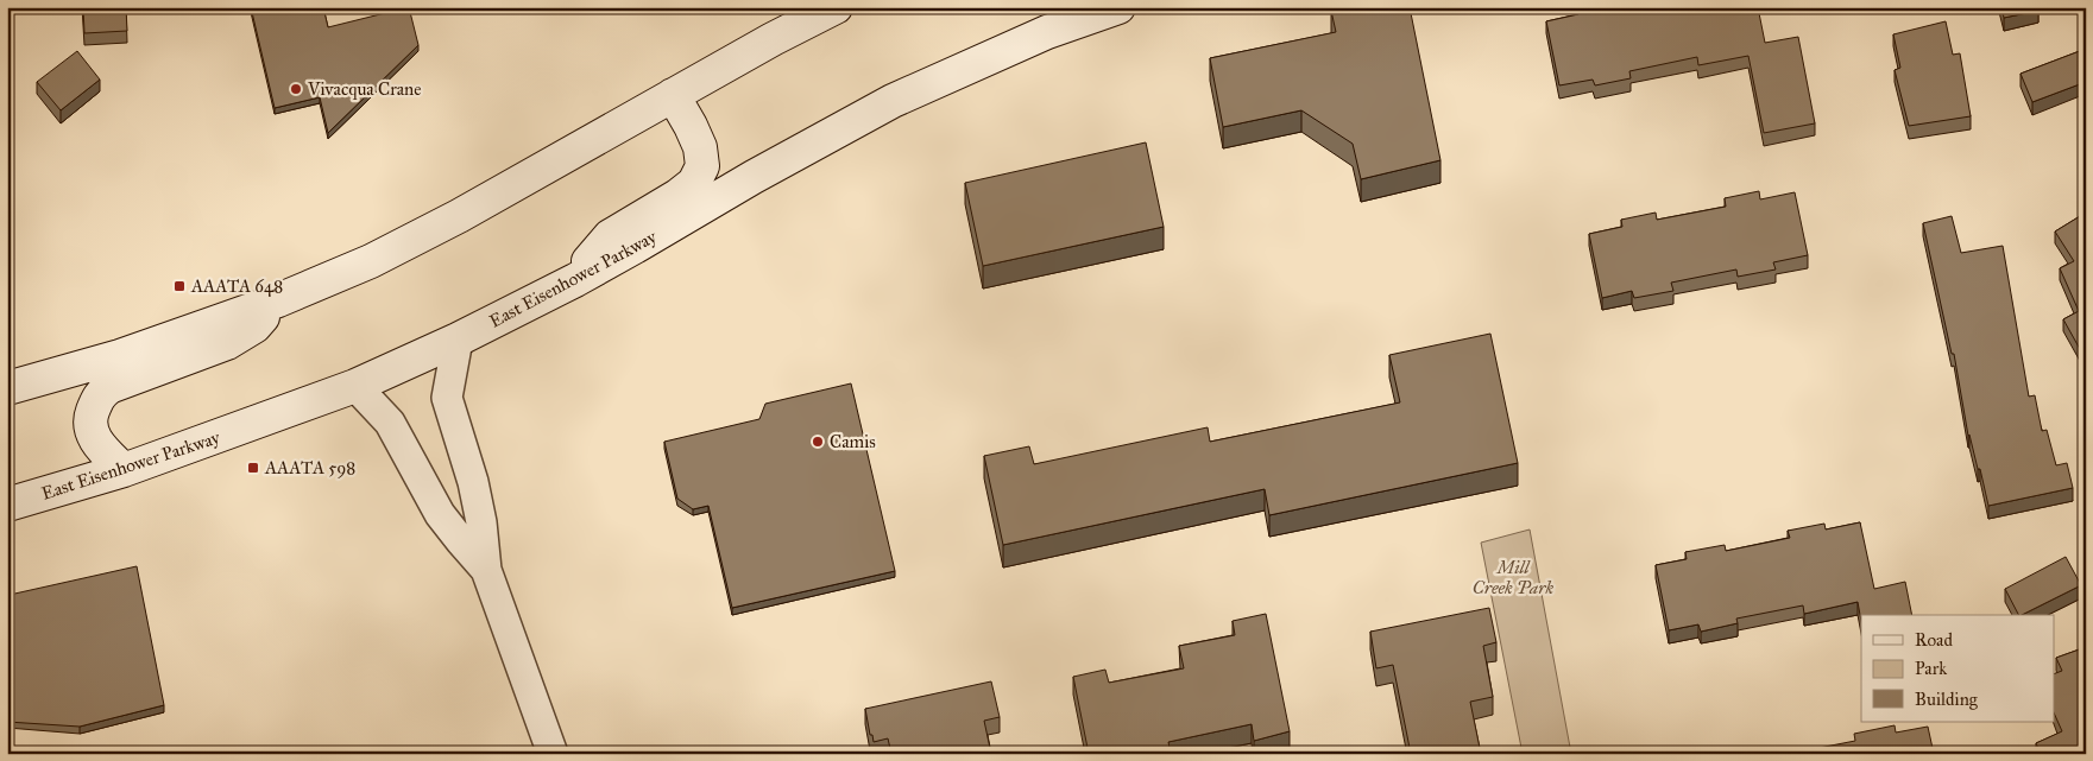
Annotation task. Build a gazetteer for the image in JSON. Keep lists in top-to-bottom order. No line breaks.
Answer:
{"streets":{"main road":["East Eisenhower Parkway"]},"parks":["Mill Creek Park"],"places":{"other":["Vivacqua Crane","Camis"],"transit":["AAATA 648","AAATA 598"]},"legend":["Road","Park","Building"]}
